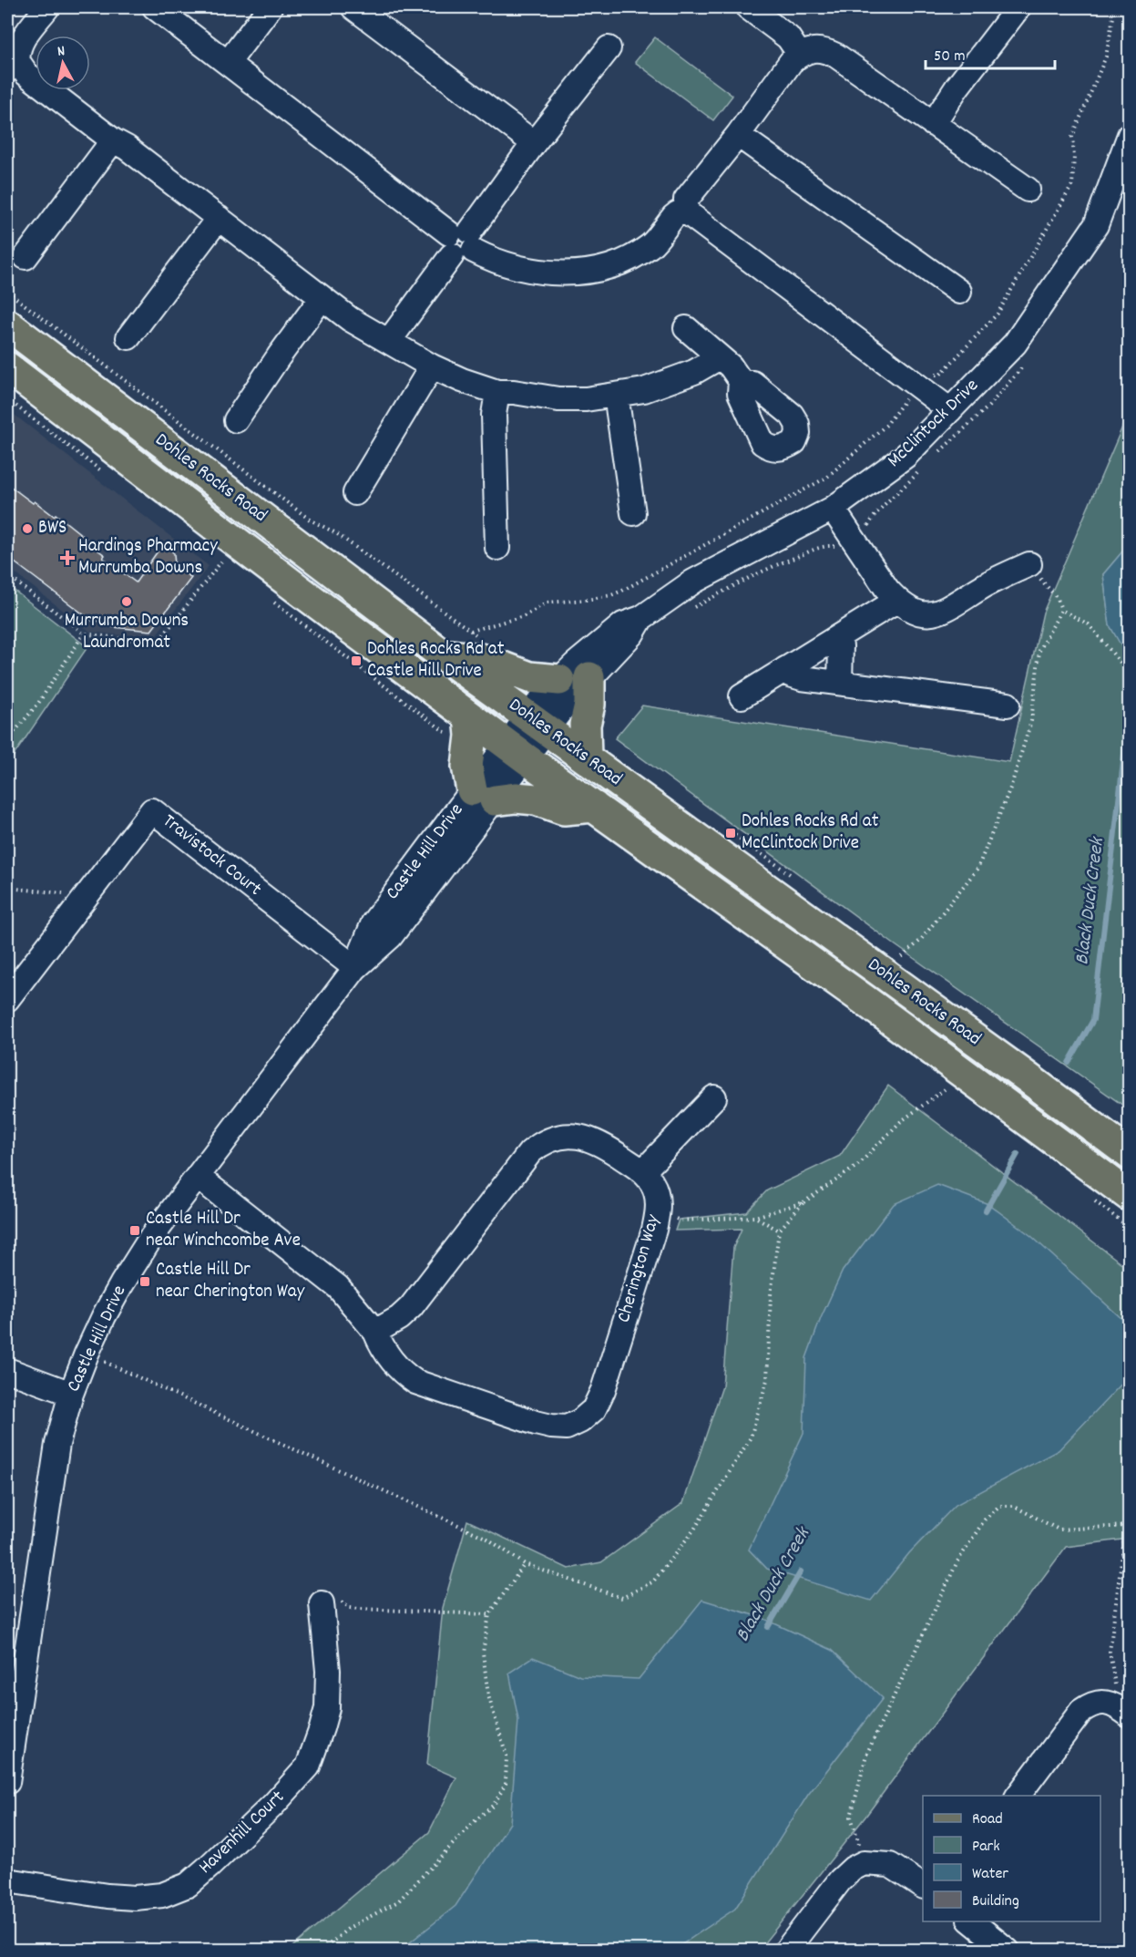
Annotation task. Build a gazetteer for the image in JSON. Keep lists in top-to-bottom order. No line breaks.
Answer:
{"streets":{"main road":["Dohles Rocks Road"],"street":["McClintock Drive","Castle Hill Drive","Travistock Court","Cherington Way","Havenhill Court"]},"crossings":[["McClintock Drive","Dohles Rocks Road"],["McClintock Drive","Castle Hill Drive"],["Dohles Rocks Road","Castle Hill Drive"],["Castle Hill Drive","Travistock Court"],["Castle Hill Drive","Cherington Way"]],"water":["Black Duck Creek"],"places":{"other":["BWS","Murrumba Downs Laundromat"],"health":["Hardings Pharmacy Murrumba Downs"],"transit":["Dohles Rocks Rd at Castle Hill Drive","Dohles Rocks Rd at McClintock Drive","Castle Hill Dr near Winchcombe Ave","Castle Hill Dr near Cherington Way"]},"legend":["Road","Park","Water","Building"],"scale_bar":"50 m","north":"top"}
